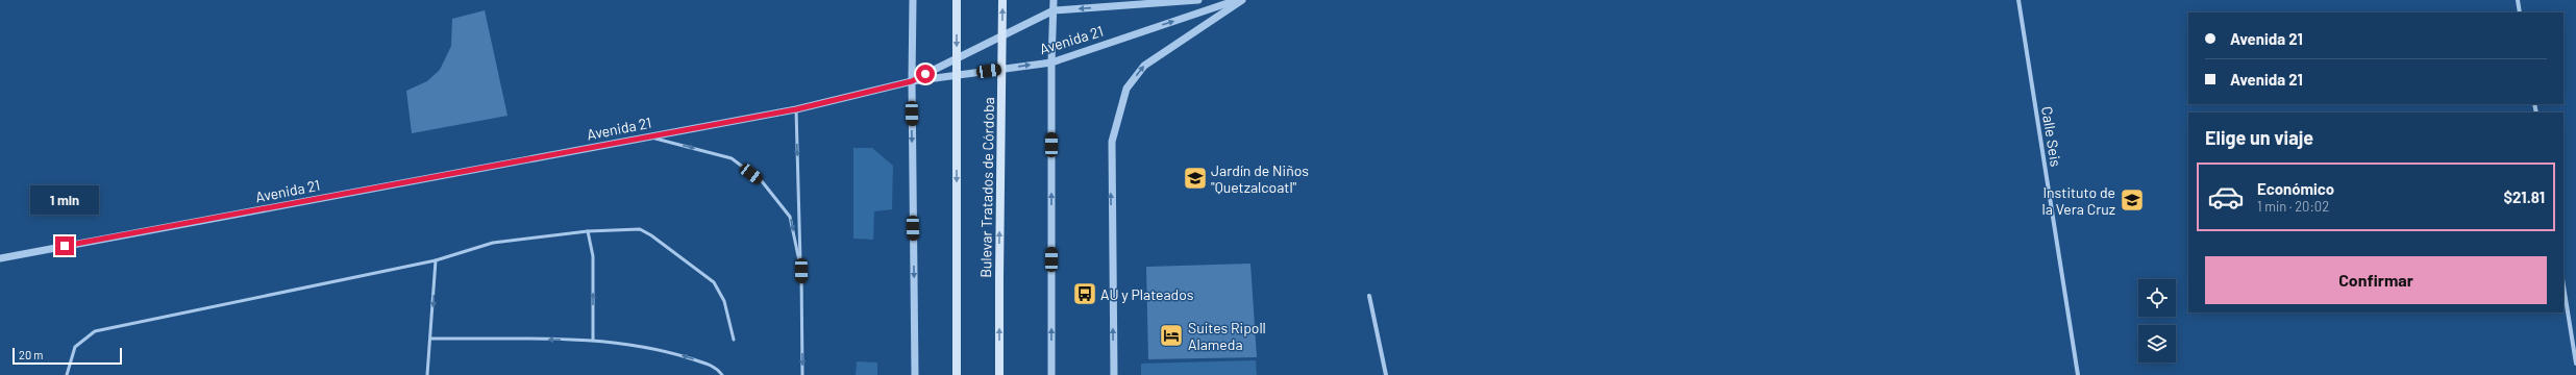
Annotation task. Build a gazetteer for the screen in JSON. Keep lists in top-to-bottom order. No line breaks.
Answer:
{"streets":{"main road":["Bulevar Tratados de Córdoba"],"street":["Avenida 21","Calle Seis"]},"places":{"school or university":["Jardín de Niños \"Quetzalcoatl\"","Instituto de la Vera Cruz"],"bus stop":["AU y Plateados"],"hotel":["Suites Ripoll Alameda"]},"scale_bar":"20 m","page":{"banner":["Avenida 21","Avenida 21"],"heading":"Elige un viaje","list":[{"name":"Económico","note":"1 min · 20:02","value":"$21.81"}],"bubble":"1 min","buttons":"Confirmar","scale":"20 m"}}
